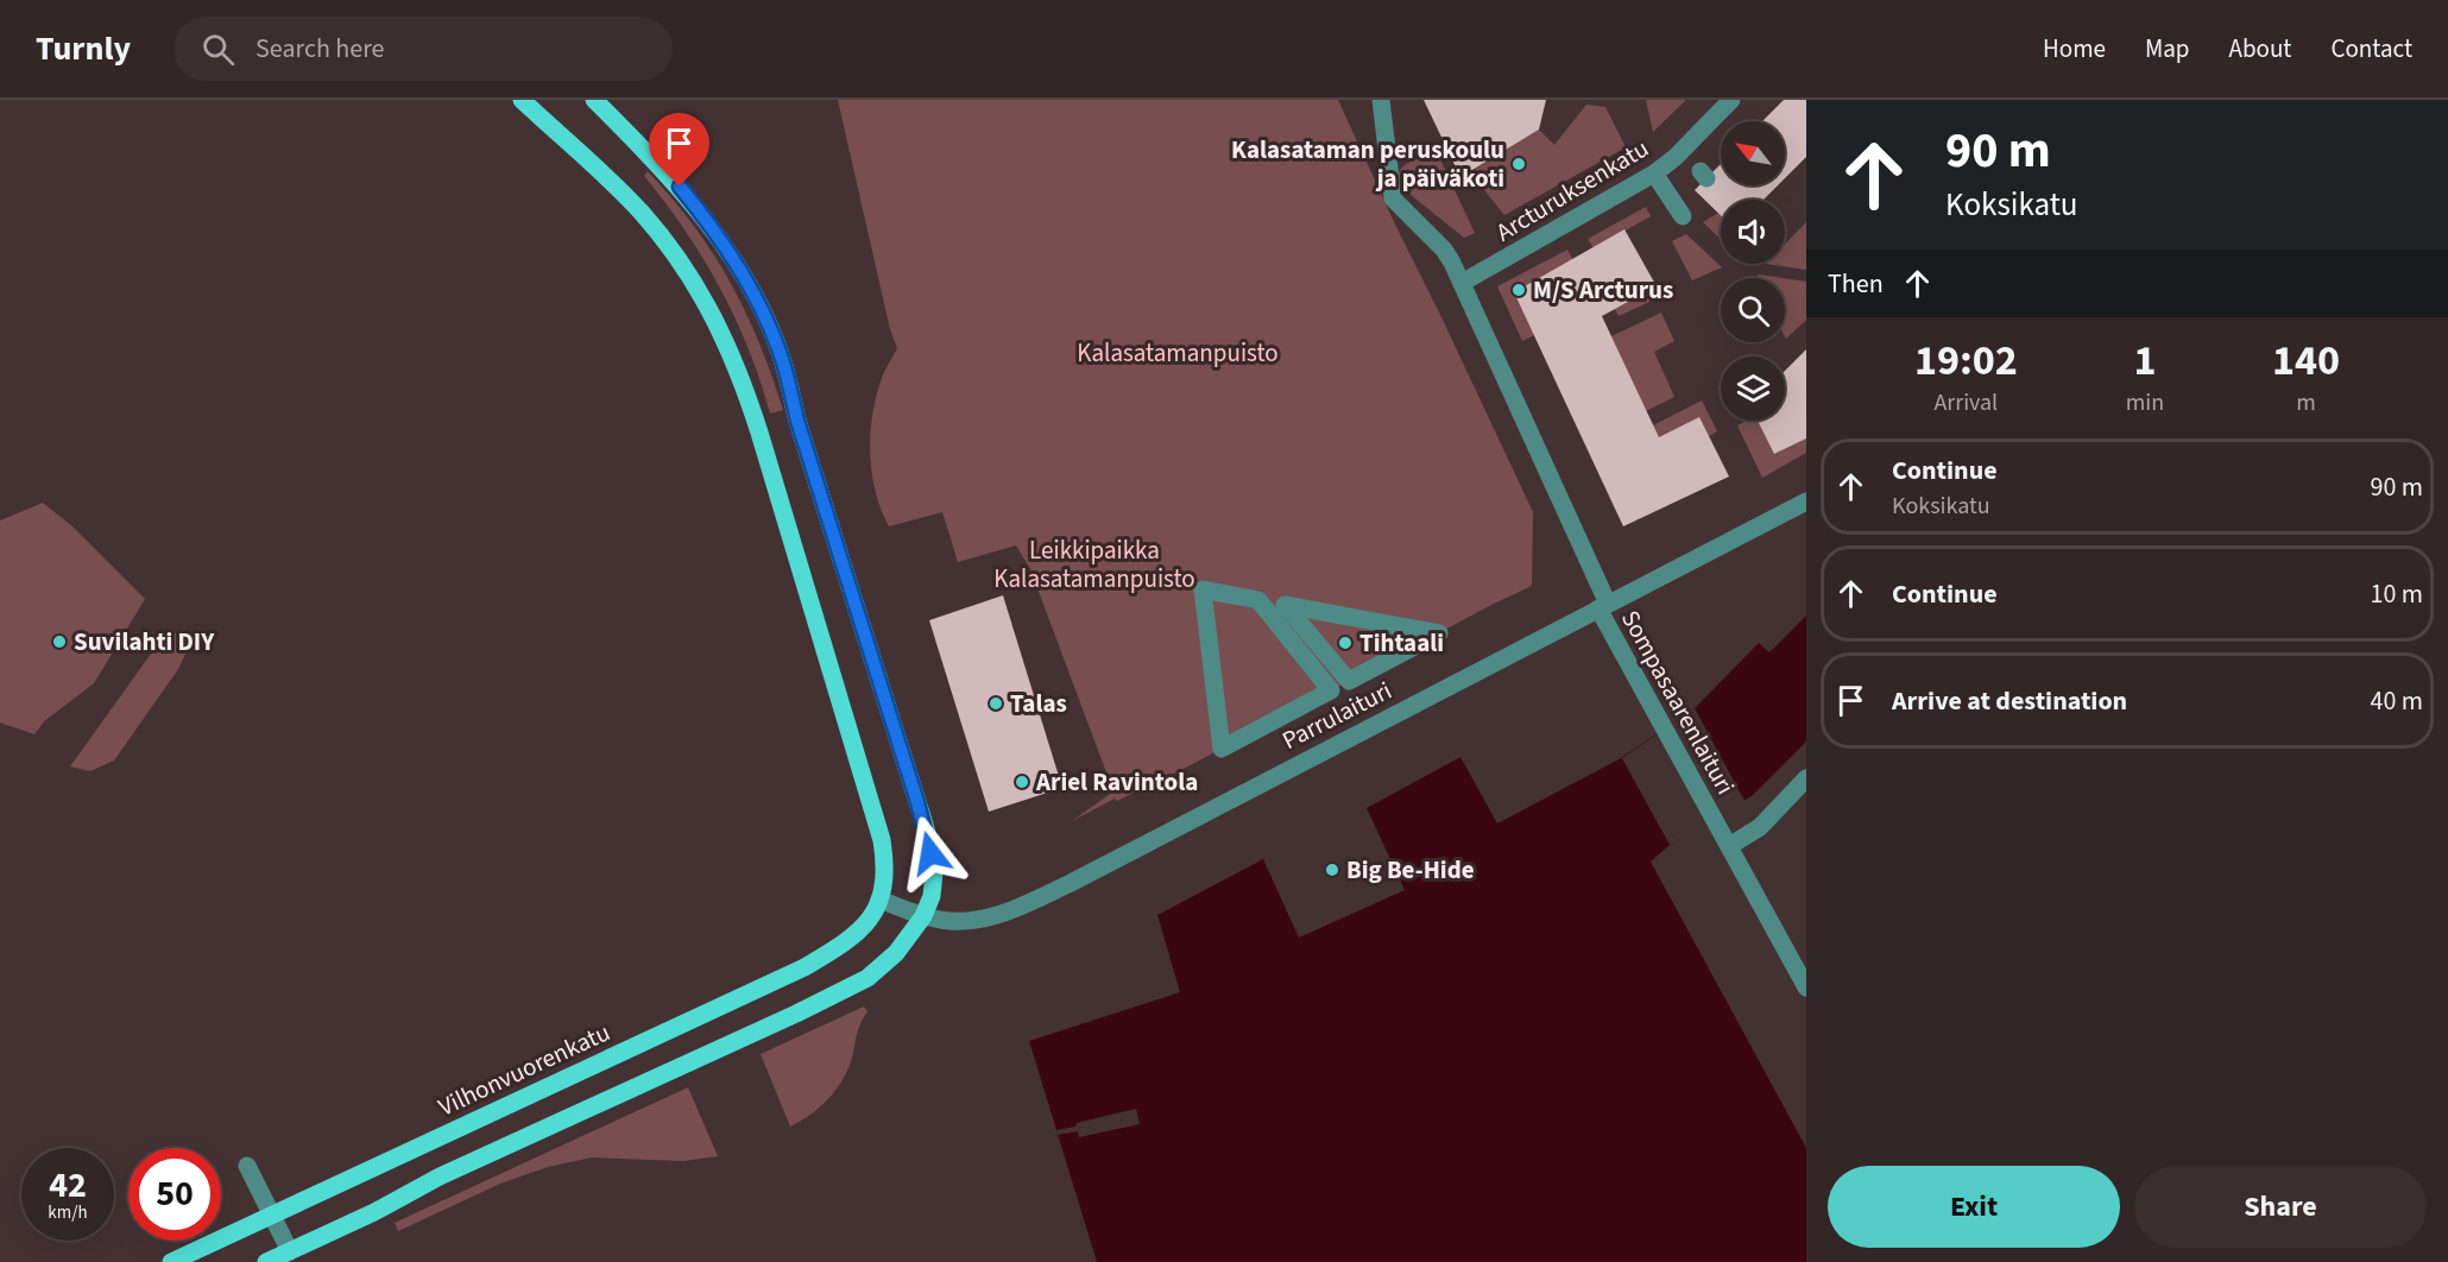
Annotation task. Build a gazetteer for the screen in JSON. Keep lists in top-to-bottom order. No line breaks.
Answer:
{"streets":{"main road":["Vilhonvuorenkatu"],"street":["Arcturuksenkatu","Sompasaarenlaituri","Parrulaituri"]},"crossings":[["Arcturuksenkatu","Sompasaarenlaituri"],["Sompasaarenlaituri","Parrulaituri"],["Parrulaituri","Vilhonvuorenkatu"]],"parks":["Kalasatamanpuisto","Leikkipaikka Kalasatamanpuisto"],"places":["Kalasataman peruskoulu ja päiväkoti","M/S Arcturus","Suvilahti DIY","Tihtaali","Talas","Ariel Ravintola","Big Be-Hide"],"north":"top left","page":{"header":"Turnly","search":"Search here","nav":["Home","Map","About","Contact"],"turn":["90 m","Koksikatu"],"then":"Then","eta":["19:02","Arrival","1","min","140","m"],"list":[{"name":"Continue","note":"Koksikatu","value":"90 m"},{"name":"Continue","value":"10 m"},{"name":"Arrive at destination","value":"40 m"}],"speed":"42 km/h","limit":"50","buttons":["Exit","Share"]}}
